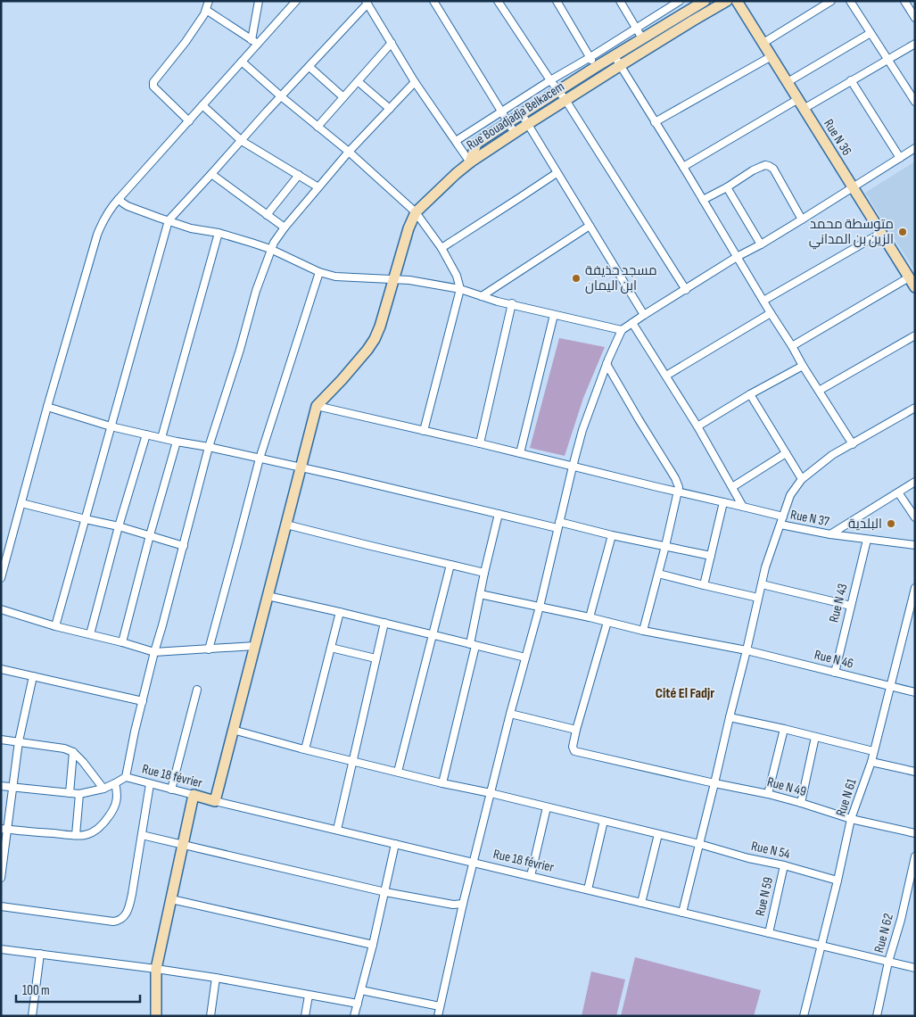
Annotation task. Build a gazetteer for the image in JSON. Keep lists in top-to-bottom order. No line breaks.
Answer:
{"streets":{"street":["Rue Bouadjadja Belkacem","Rue N 36","Rue N 37","Rue N 43","Rue N 46","Rue 18 février","Rue N 49","Rue N 61","Rue N 54","Rue N 59","Rue N 62"]},"crossings":[["Rue N 37","Rue N 43"],["Rue N 43","Rue N 46"],["Rue N 46","Rue N 49"],["Rue N 46","Rue N 61"],["Rue 18 février","Rue N 61"],["Rue 18 février","Rue N 59"],["Rue 18 février","Rue N 62"],["Rue N 49","Rue N 61"],["Rue N 61","Rue N 54"],["Rue N 54","Rue N 59"]],"districts":["Cité El Fadjr"],"places":["متوسطة محمد الزين بن المداني","مسجد حذيفة ابن اليمان","البلدية"],"scale_bar":"100 m"}
